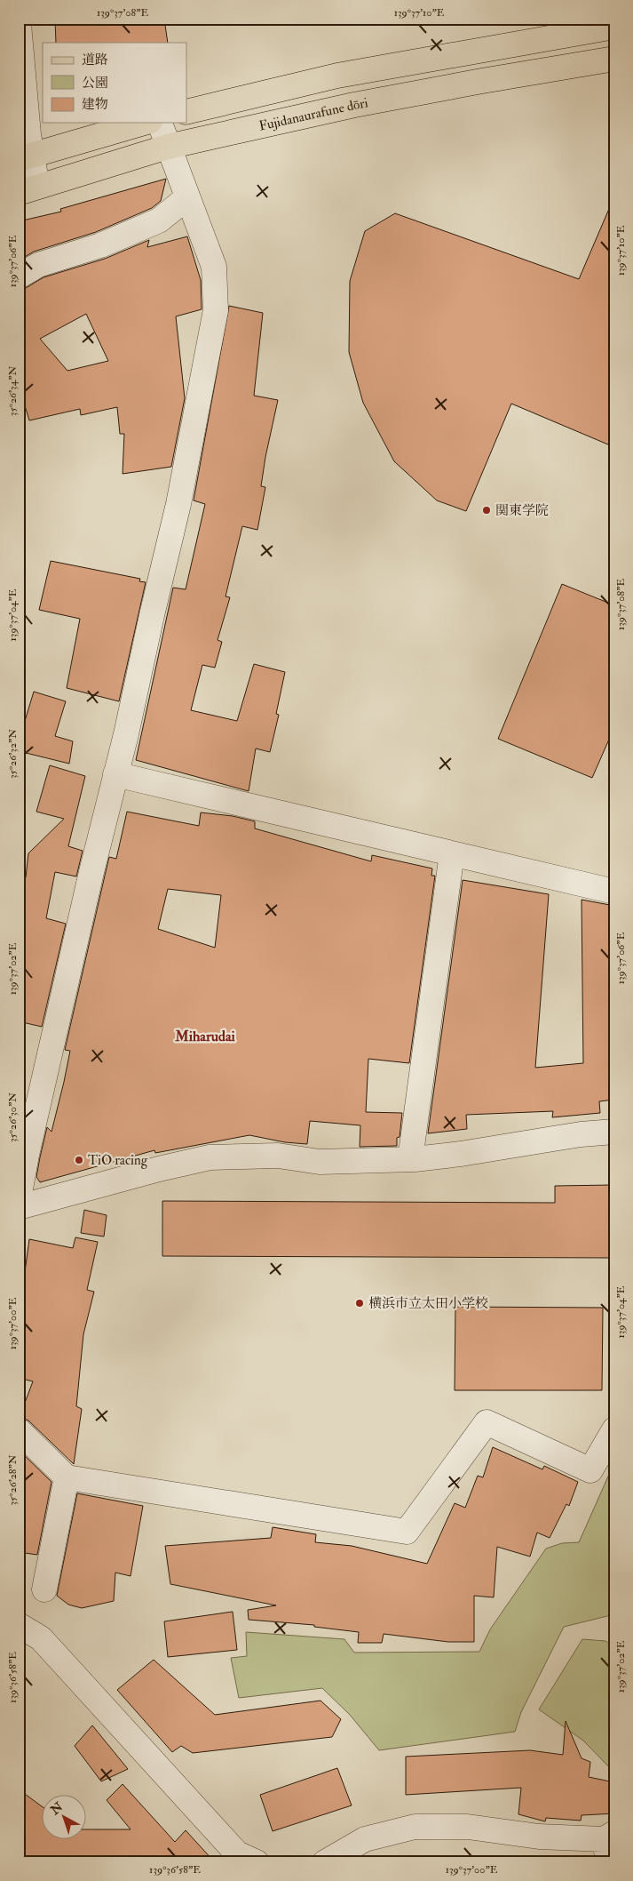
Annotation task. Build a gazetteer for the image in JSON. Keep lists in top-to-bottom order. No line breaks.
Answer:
{"streets":{"main road":["Fujidanaurafune dōri"]},"districts":["Miharudai"],"places":["関東学院","TiO racing","横浜市立太田小学校"],"legend":["道路","公園","建物"],"north":"top left","coordinates":["139°37'08\"E","139°37'10\"E","139°37'06\"E","35°26'34\"N","139°37'04\"E","35°26'32\"N","139°37'02\"E","35°26'30\"N","139°37'00\"E","35°26'28\"N","139°36'58\"E"]}
